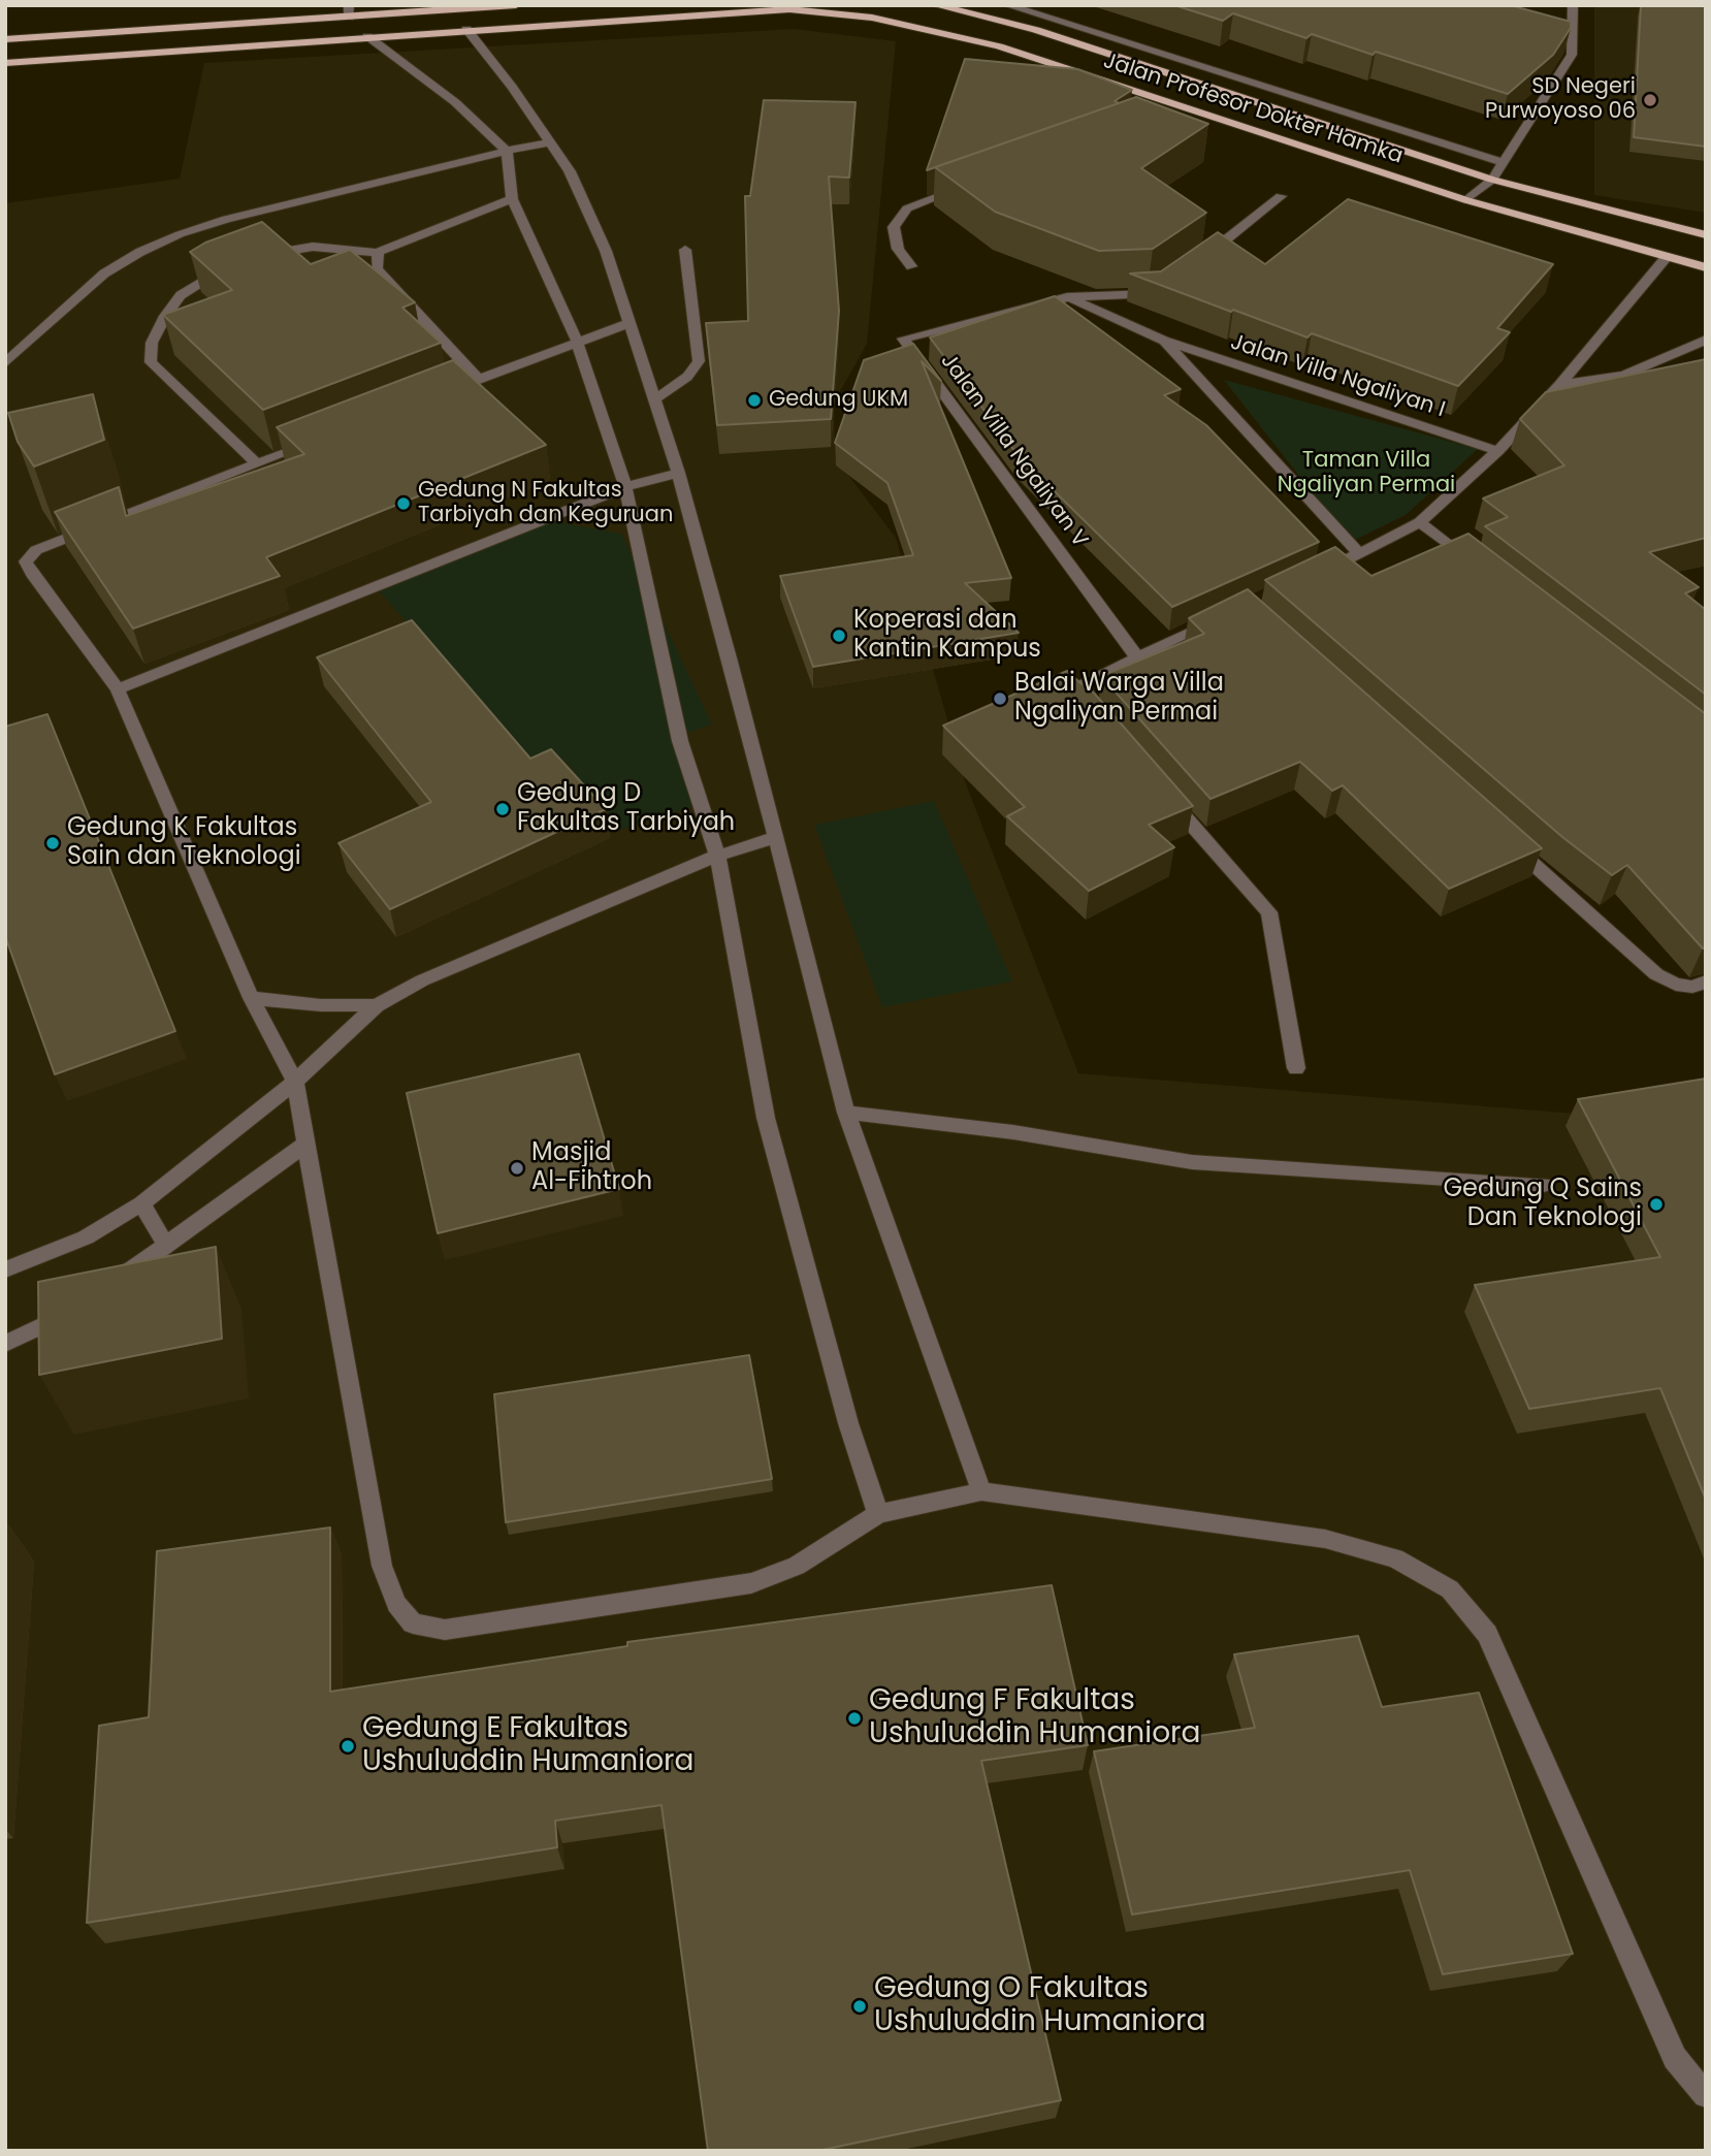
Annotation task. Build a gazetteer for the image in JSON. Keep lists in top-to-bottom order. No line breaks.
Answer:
{"streets":{"main road":["Jalan Profesor Dokter Hamka"],"street":["Jalan Villa Ngaliyan I","Jalan Villa Ngaliyan V"]},"parks":["Taman Villa Ngaliyan Permai"],"places":["SD Negeri Purwoyoso 06","Gedung UKM","Gedung N Fakultas Tarbiyah dan Keguruan","Koperasi dan Kantin Kampus","Balai Warga Villa Ngaliyan Permai","Gedung D Fakultas Tarbiyah","Gedung K Fakultas Sain dan Teknologi","Masjid Al-Fihtroh","Gedung Q Sains Dan Teknologi","Gedung F Fakultas Ushuluddin Humaniora","Gedung E Fakultas Ushuluddin Humaniora","Gedung O Fakultas Ushuluddin Humaniora"]}
